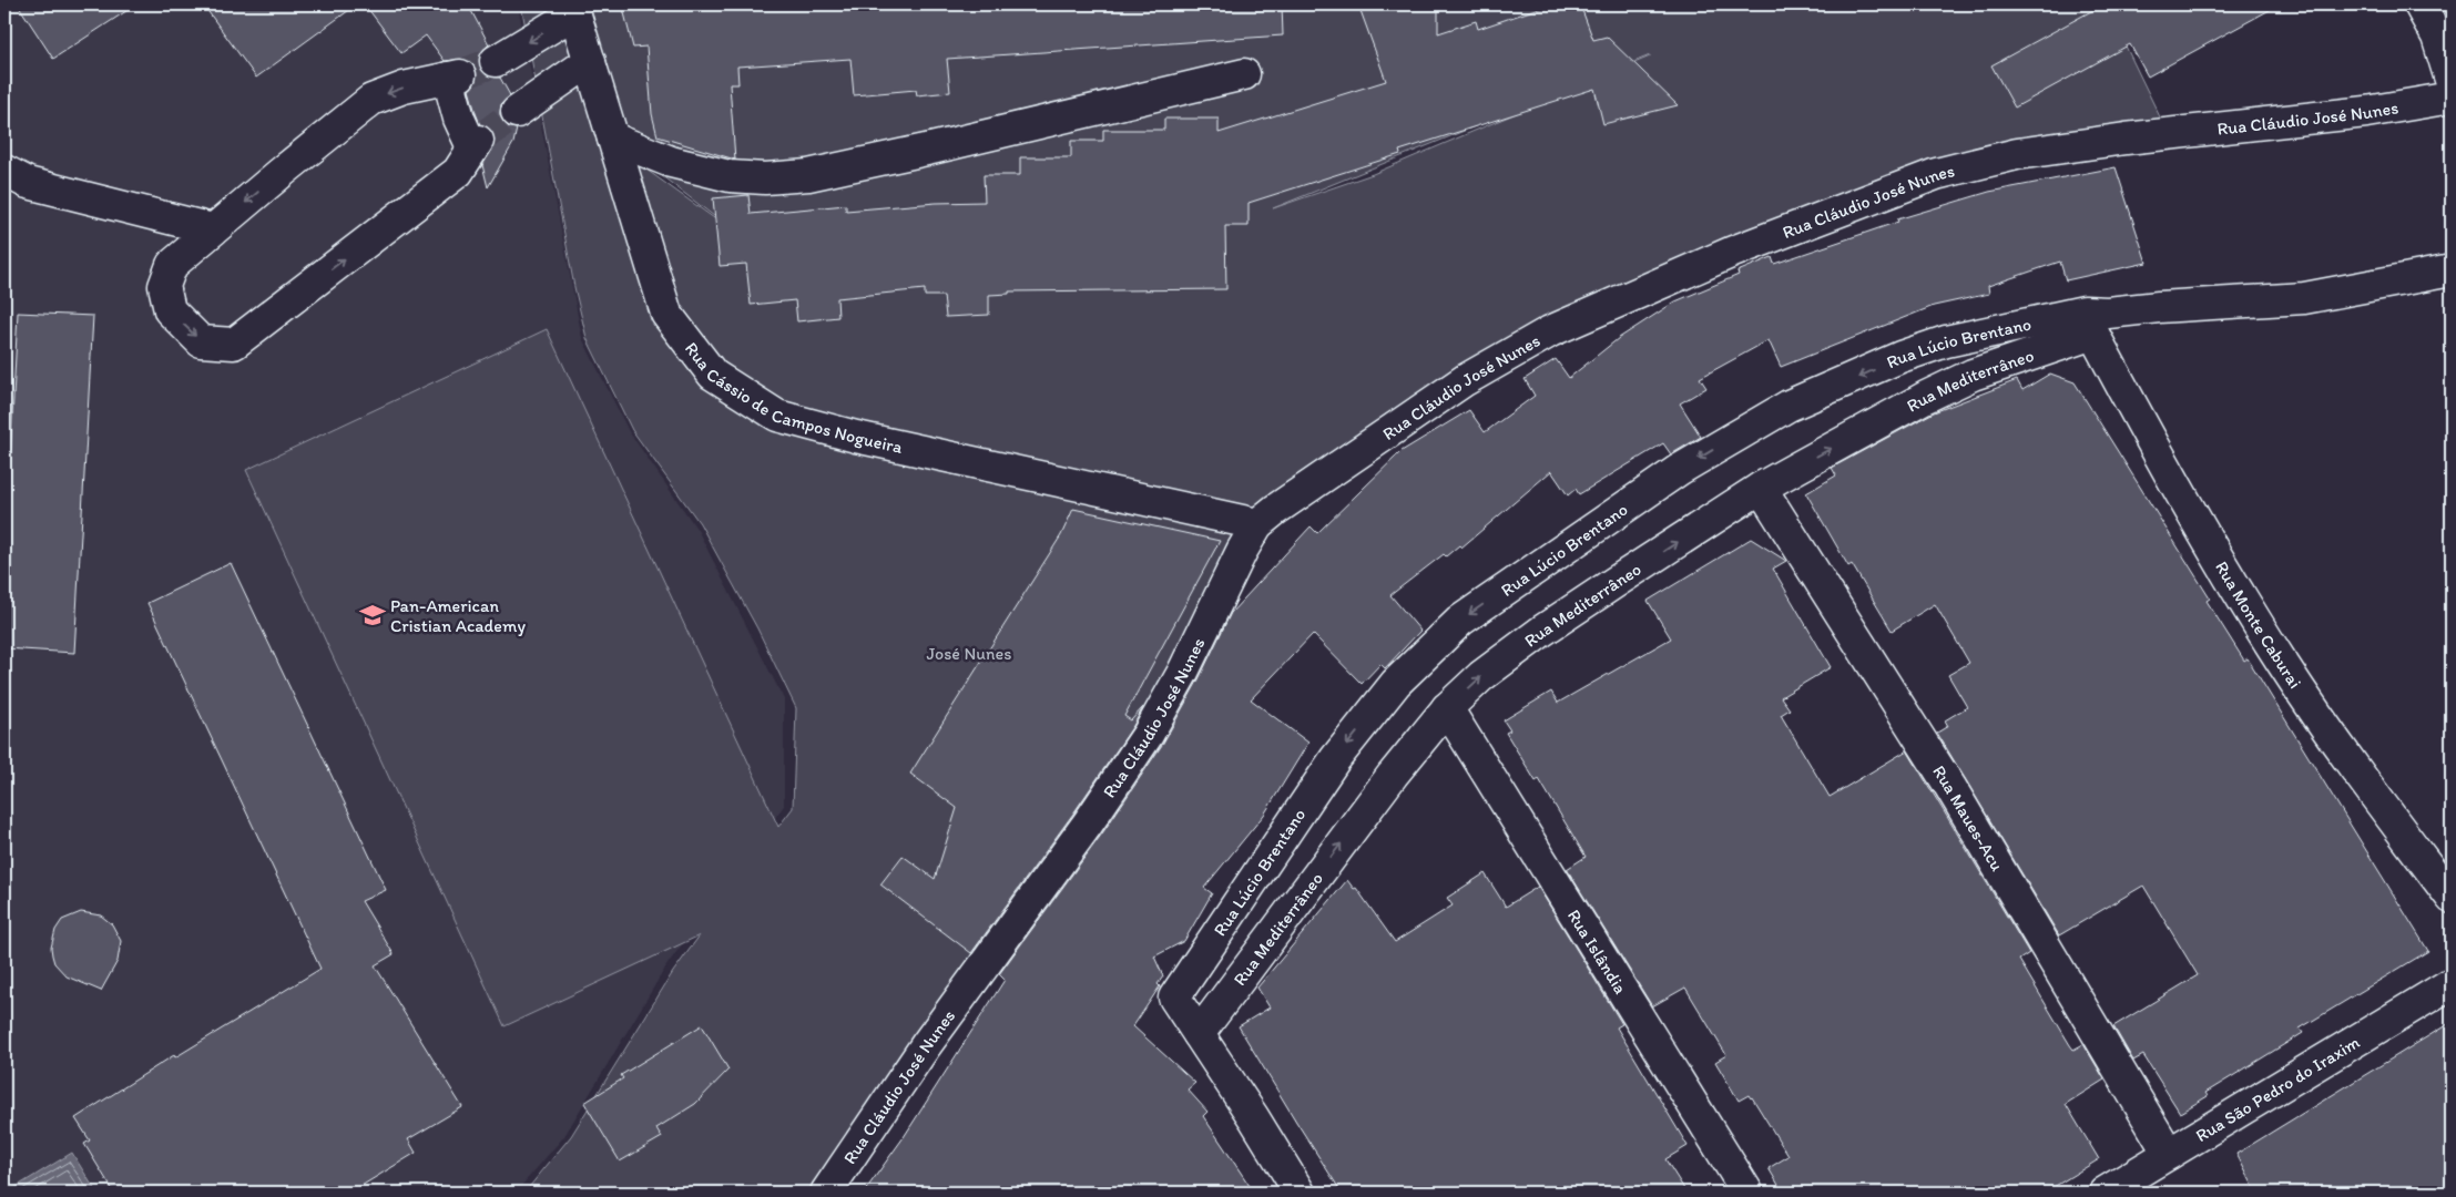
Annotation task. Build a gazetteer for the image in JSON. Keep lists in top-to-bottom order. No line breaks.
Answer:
{"streets":{"street":["Rua Cláudio José Nunes","Rua Lúcio Brentano","Rua Mediterrâneo","Rua Cássio de Campos Nogueira","Rua Monte Caburai","Rua Maues-Acu","Rua Islândia","Rua São Pedro do Iraxim"]},"crossings":[["Rua Cláudio José Nunes","Rua Cássio de Campos Nogueira"],["Rua Lúcio Brentano","Rua Mediterrâneo"],["Rua Lúcio Brentano","Rua Monte Caburai"],["Rua Mediterrâneo","Rua Monte Caburai"],["Rua Mediterrâneo","Rua Maues-Acu"],["Rua Mediterrâneo","Rua Islândia"],["Rua Maues-Acu","Rua São Pedro do Iraxim"]],"one_way":["Rua Lúcio Brentano","Rua Mediterrâneo"],"parks":["José Nunes"],"places":{"school or university":["Pan-American Cristian Academy"]}}
